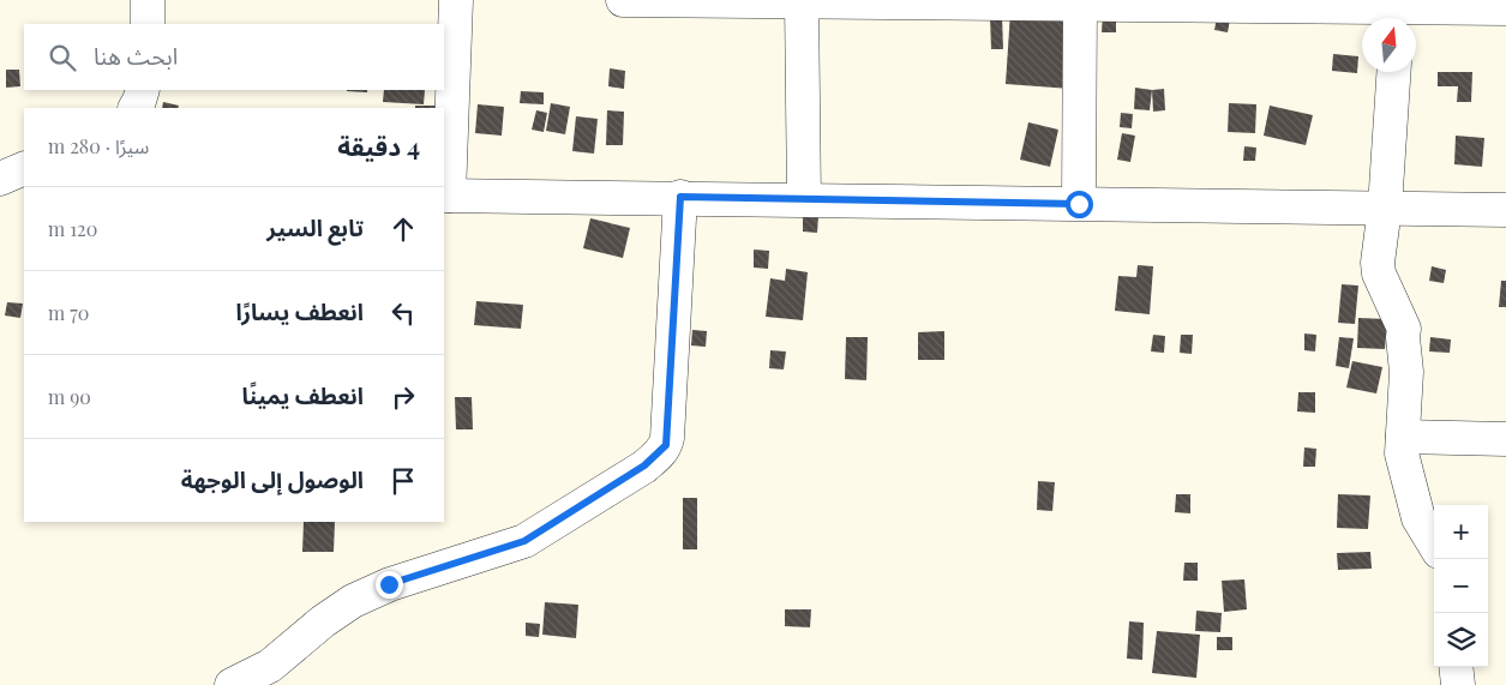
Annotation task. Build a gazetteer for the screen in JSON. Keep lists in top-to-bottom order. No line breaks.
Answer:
{"north":"top","page":{"search":"ابحث هنا","heading":["4 دقيقة","سيرًا · 280 m"],"list":[["تابع السير","120 m"],["انعطف يسارًا","70 m"],["انعطف يمينًا","90 m"],"الوصول إلى الوجهة"],"map_buttons":["+","−"]}}
